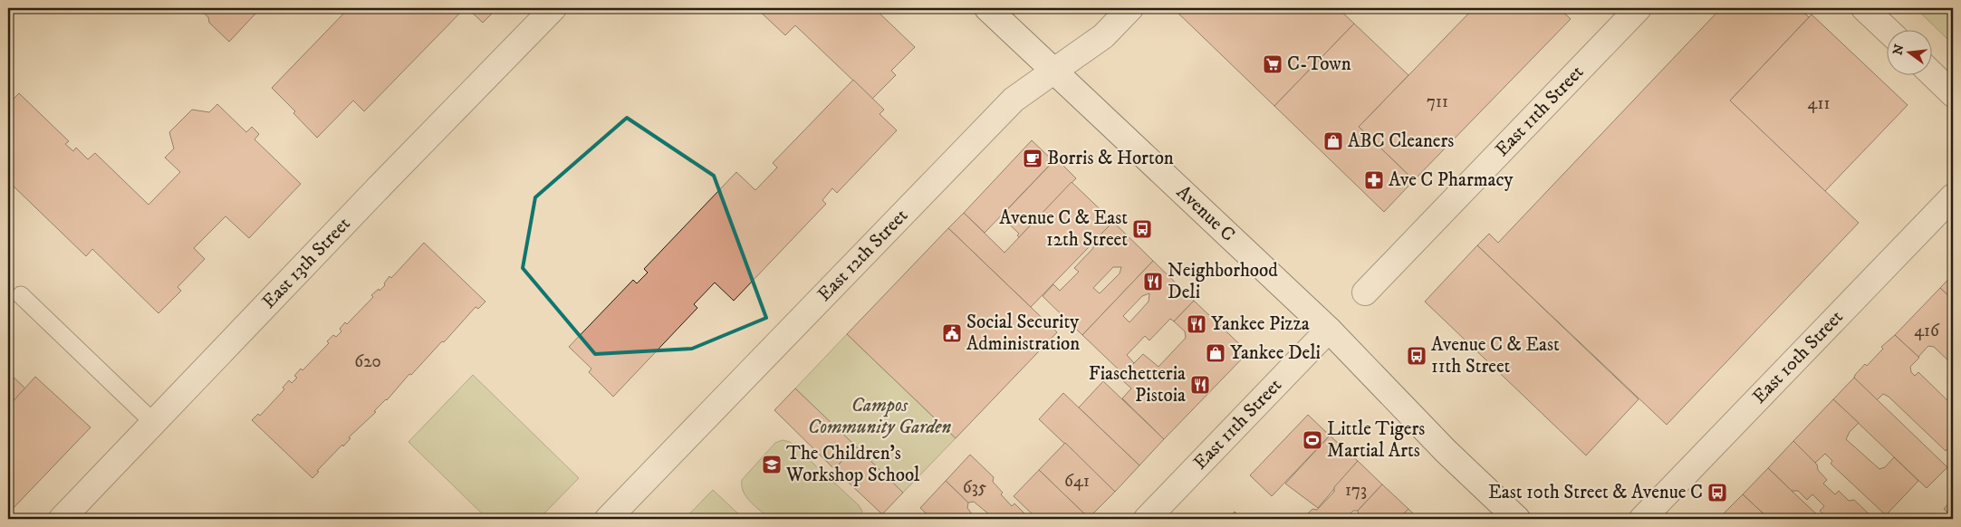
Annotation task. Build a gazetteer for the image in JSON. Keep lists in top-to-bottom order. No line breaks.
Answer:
{"streets":{"street":["East 11th Street","Avenue C","East 12th Street","East 13th Street","East 10th Street"]},"crossings":[["East 11th Street","Avenue C"],["Avenue C","East 12th Street"]],"parks":["Campos Community Garden"],"places":{"supermarket":["C-Town"],"shop":["ABC Cleaners","Yankee Deli"],"cafe":["Borris & Horton"],"pharmacy":["Ave C Pharmacy"],"bus stop":["Avenue C & East 12th Street","Avenue C & East 11th Street","East 10th Street & Avenue C"],"restaurant":["Neighborhood Deli","Yankee Pizza","Fiaschetteria Pistoia"],"public building":["Social Security Administration"],"sports":["Little Tigers Martial Arts"],"school or university":["The Children's Workshop School"]},"house_numbers":["711","411","416","620","641","635","173"],"north":"left"}
